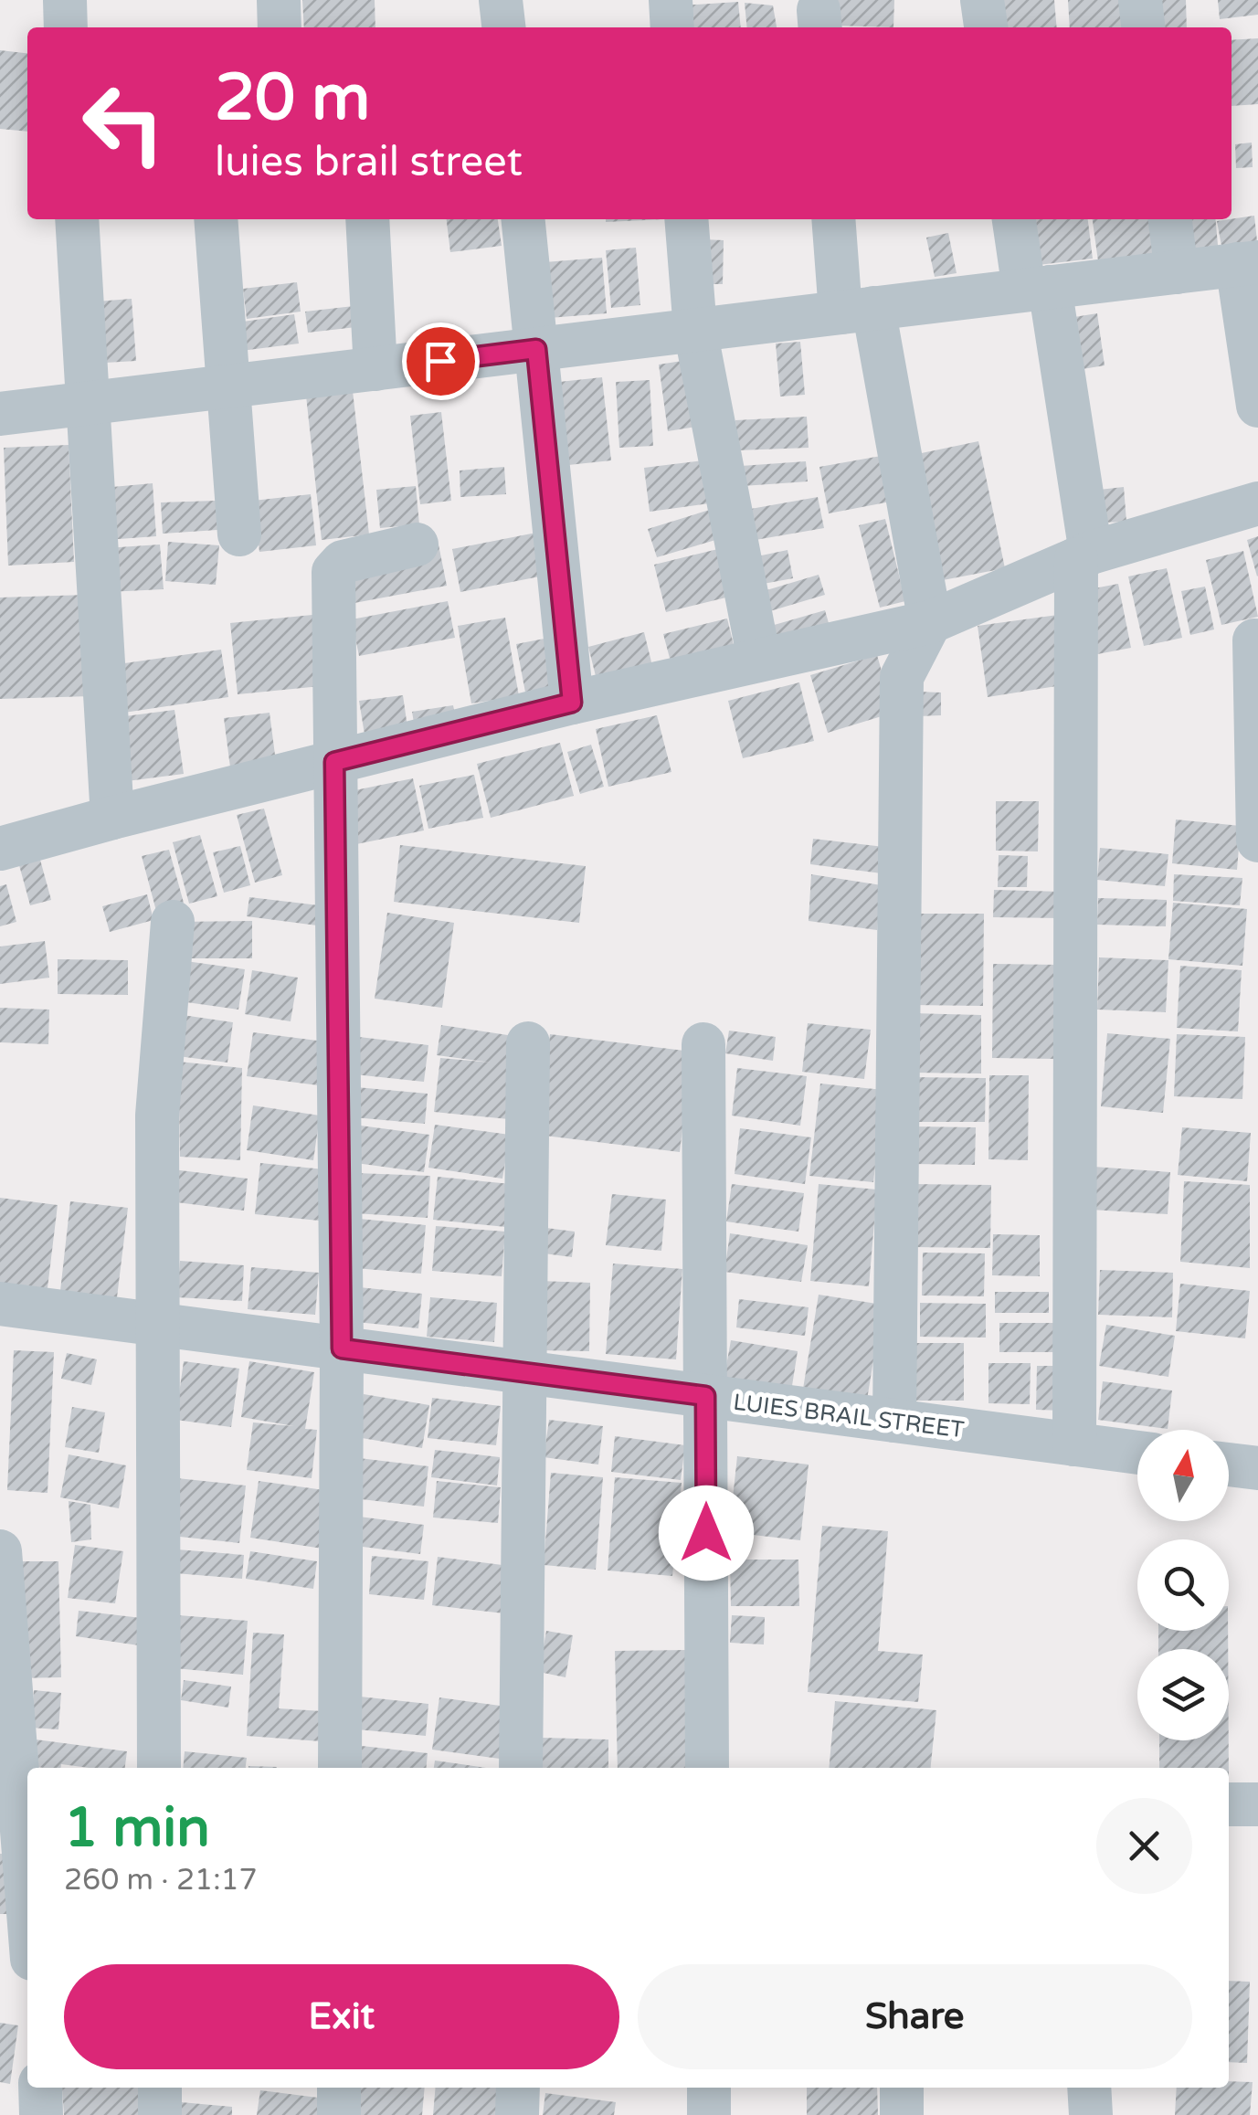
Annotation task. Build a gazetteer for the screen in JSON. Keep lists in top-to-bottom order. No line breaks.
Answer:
{"streets":{"street":["LUIES BRAIL STREET"]},"north":"top","page":{"turn":["20 m","luies brail street"],"heading":["1 min","260 m · 21:17"],"buttons":["Exit","Share"]}}
